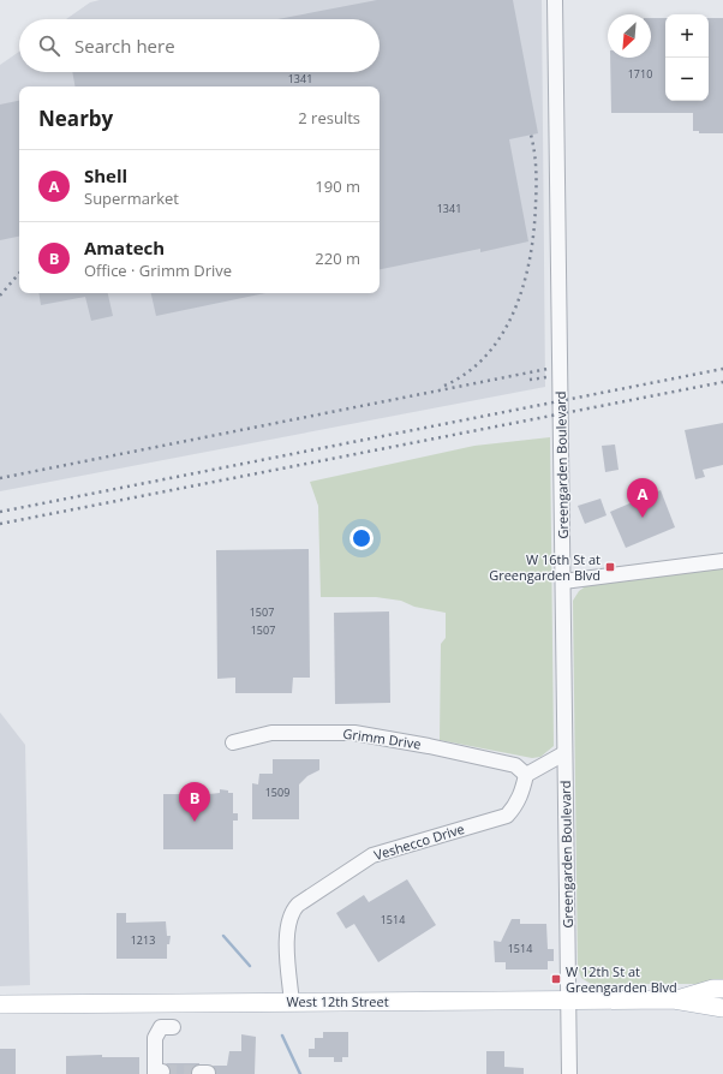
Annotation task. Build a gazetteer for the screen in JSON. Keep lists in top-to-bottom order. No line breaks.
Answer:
{"streets":{"main road":["West 12th Street"],"street":["Greengarden Boulevard","Grimm Drive","Veshecco Drive"]},"crossings":[["Greengarden Boulevard","West 12th Street"],["Grimm Drive","Veshecco Drive"],["Veshecco Drive","West 12th Street"]],"places":{"transit":["W 16th St at Greengarden Blvd","W 12th St at Greengarden Blvd"]},"house_numbers":["1710","1341","1341","1507","1507","1509","1514","1213","1514"],"north":"bottom left","page":{"map_buttons":["+","−"],"search":"Search here","heading":["Nearby","2 results"],"list":[{"mark":"A","name":"Shell","note":"Supermarket","value":"190 m"},{"mark":"B","name":"Amatech","note":"Office · Grimm Drive","value":"220 m"}],"pins":["A","B"]}}
